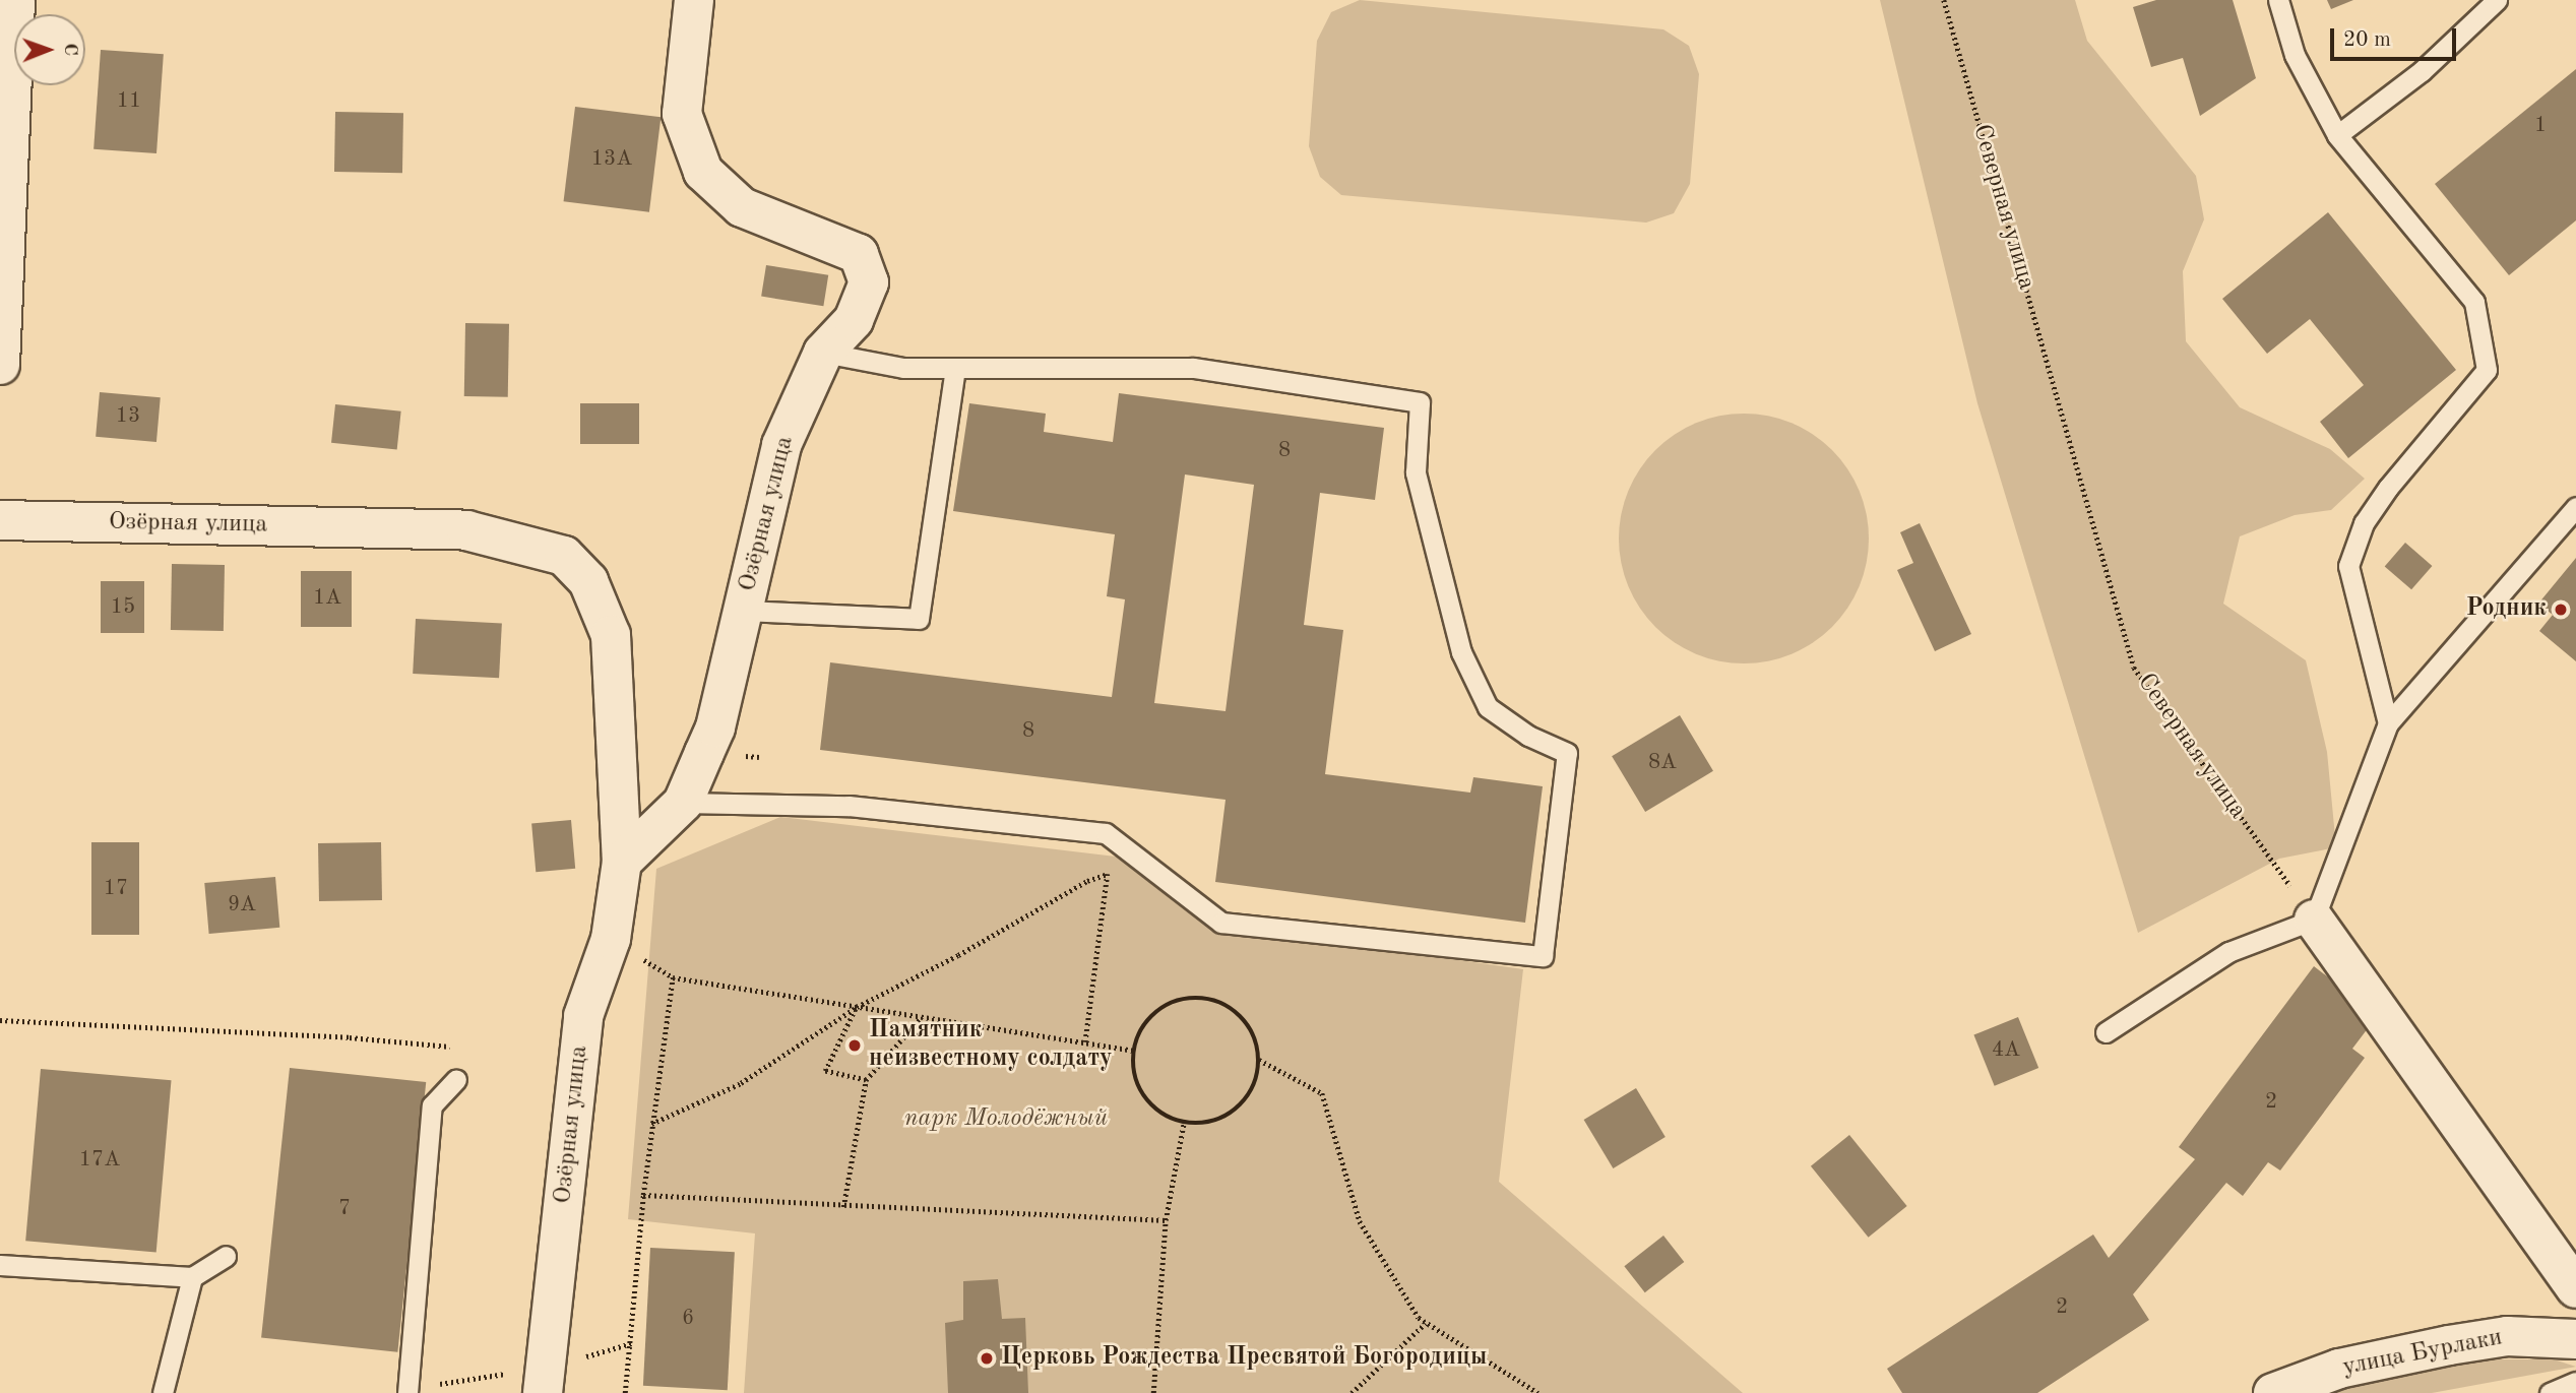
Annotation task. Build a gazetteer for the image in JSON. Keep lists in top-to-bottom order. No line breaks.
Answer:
{"streets":{"street":["Озёрная улица","улица Бурлаки"],"path":["Северная улица"]},"parks":["парк Молодёжный"],"places":["Родник","Памятник неизвестному солдату","Церковь Рождества Пресвятой Богородицы"],"house_numbers":["11","1","13А","13","8","1А","15","8","8А","17","9А","4А","2","17А","7","2","6"],"scale_bar":"20 m","north":"right"}
